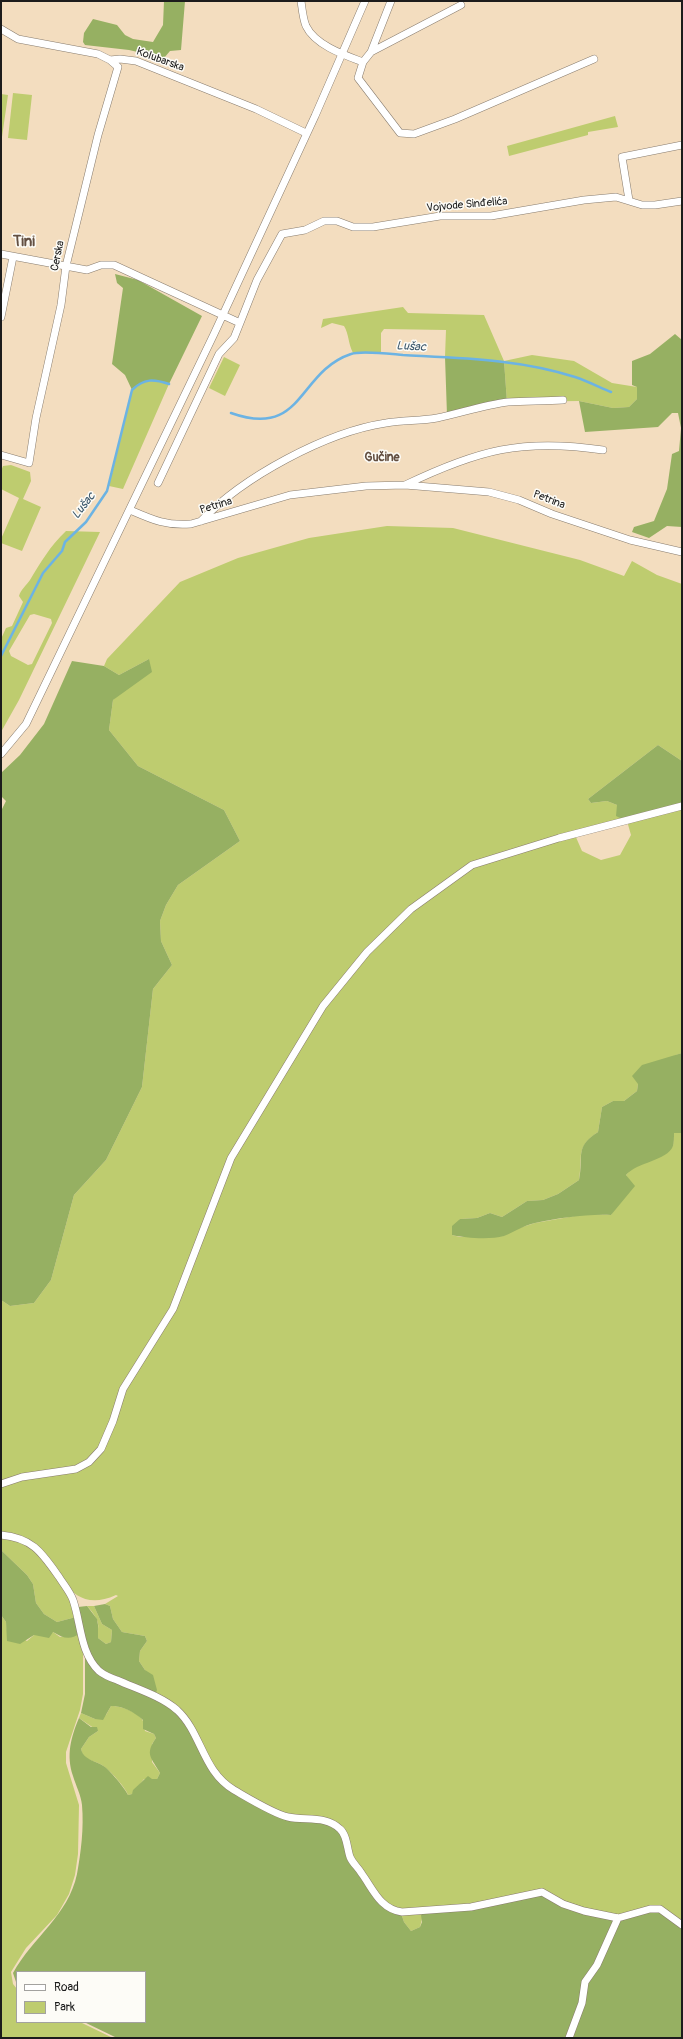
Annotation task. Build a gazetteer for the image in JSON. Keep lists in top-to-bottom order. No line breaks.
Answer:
{"streets":{"street":["Kolubarska","Vojvode Sinđelića","Cerska","Petrina"]},"crossings":[["Kolubarska","Cerska"]],"districts":["Tini","Gučine"],"water":["Lušac"],"legend":["Road","Park"]}
